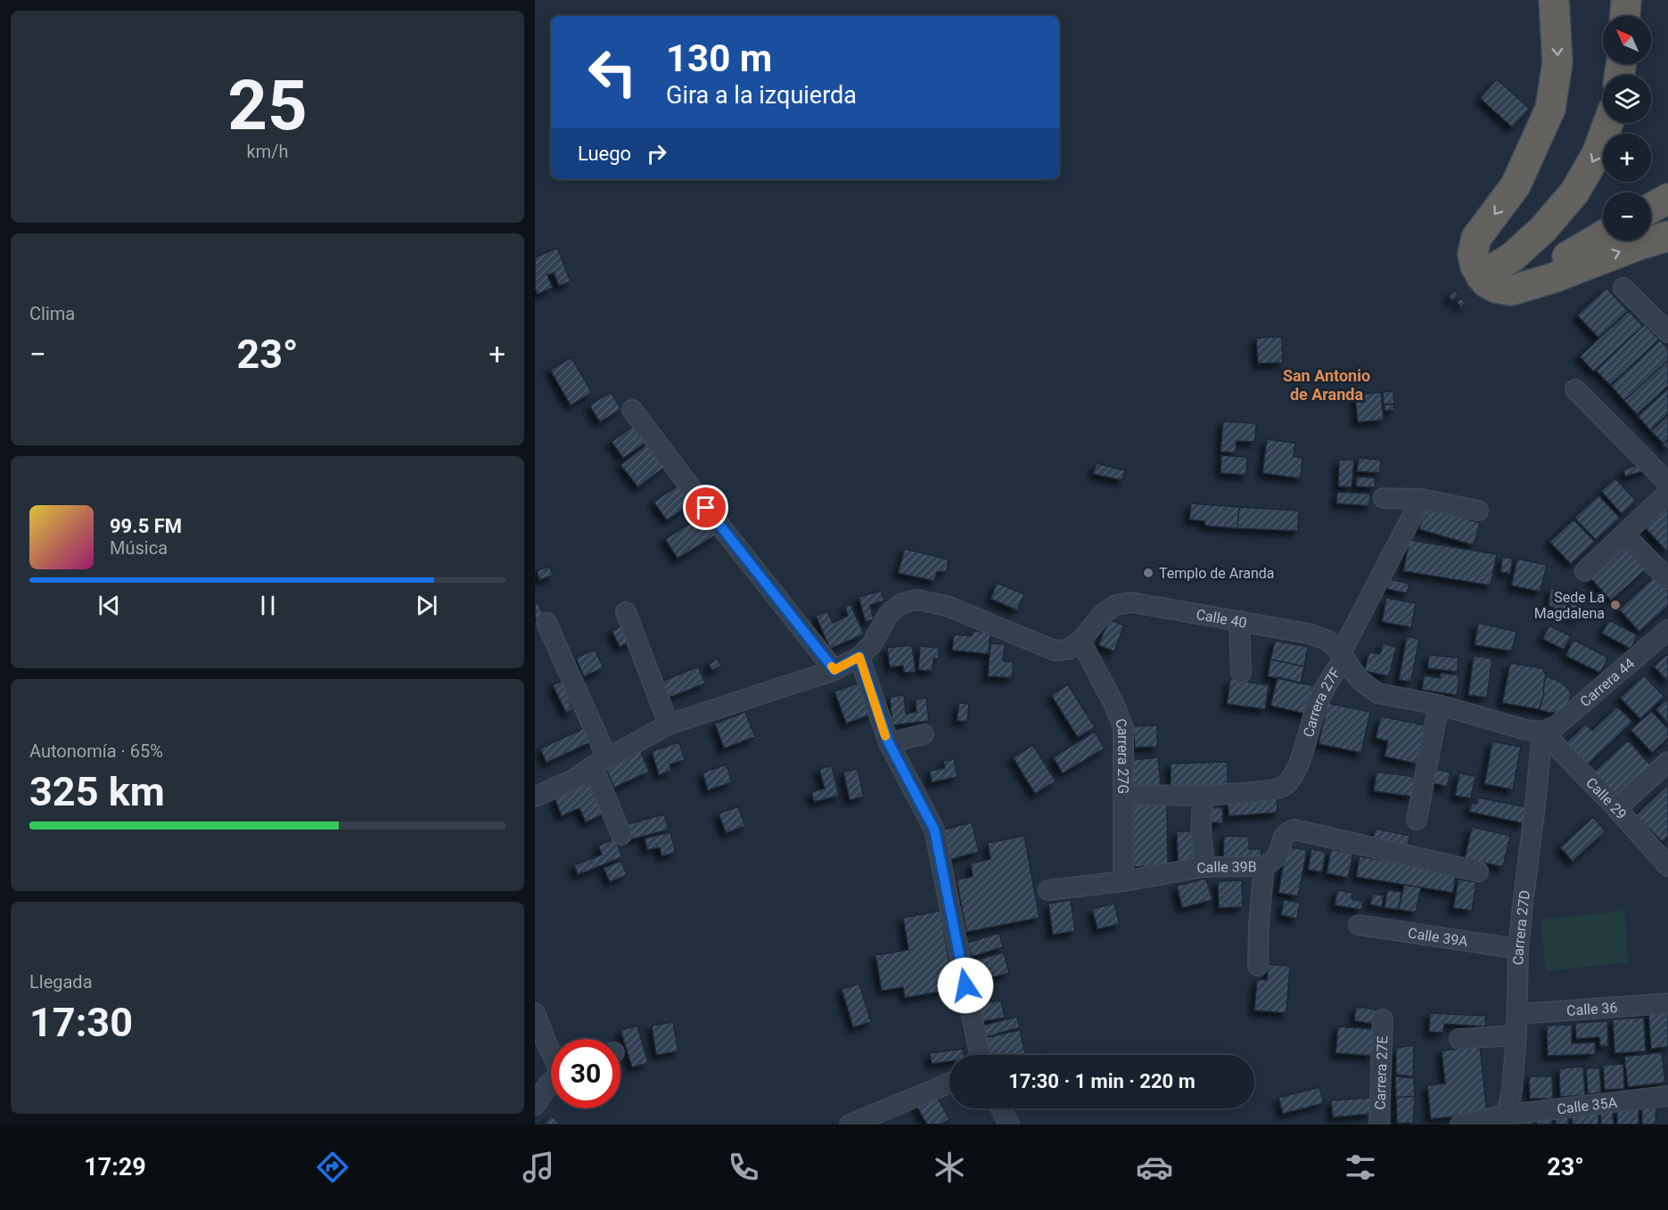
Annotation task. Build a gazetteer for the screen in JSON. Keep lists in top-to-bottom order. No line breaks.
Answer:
{"streets":{"street":["Calle 40","Carrera 44","Carrera 27F","Carrera 27G","Calle 29","Calle 39B","Carrera 27D","Calle 39A","Calle 36","Carrera 27E","Calle 35A"]},"crossings":[["Calle 40","Carrera 44"],["Calle 40","Carrera 27F"],["Calle 40","Carrera 27G"],["Calle 40","Calle 29"],["Calle 40","Carrera 27D"],["Carrera 44","Calle 29"],["Carrera 44","Carrera 27D"],["Carrera 27G","Calle 39B"],["Calle 29","Carrera 27D"],["Carrera 27D","Calle 39A"],["Carrera 27D","Calle 36"],["Carrera 27D","Calle 35A"]],"districts":["San Antonio de Aranda"],"places":["Templo de Aranda","Sede La Magdalena"],"north":"top left","page":{"tile":[["25","km/h"],"Clima",["Autonomía · 65%","325 km"],["Llegada","17:30"]],"map_buttons":["+","−"],"turn":["130 m","Gira a la izquierda"],"then":"Luego","heat":["−","23°","+"],"song":["99.5 FM","Música"],"limit":"30","trip":"17:30 · 1 min · 220 m","tabs":["17:29","23°"]}}
